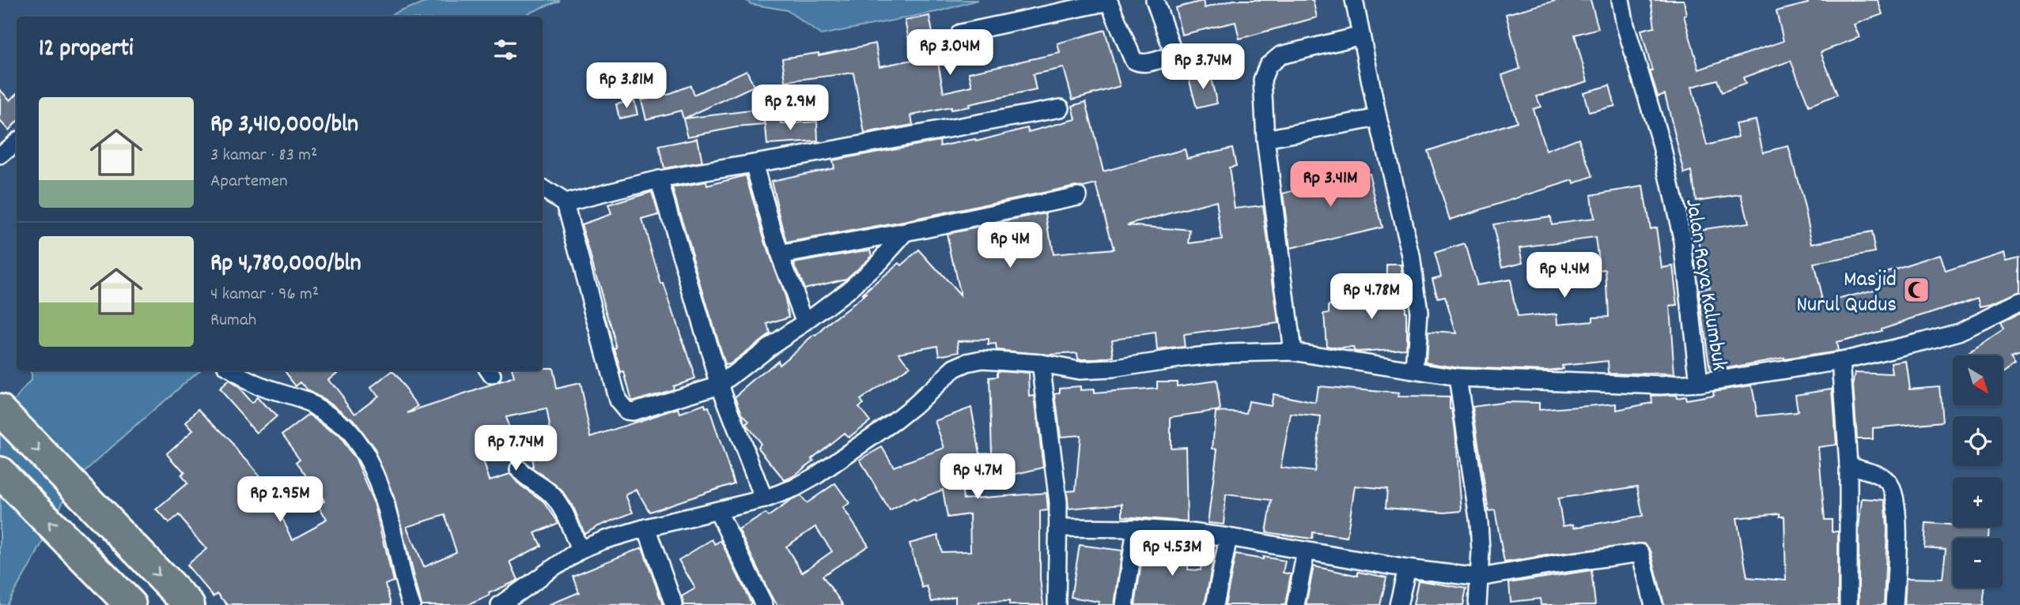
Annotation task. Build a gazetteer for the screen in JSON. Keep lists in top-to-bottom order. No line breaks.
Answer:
{"streets":{"street":["Jalan Raya Kalumbuk"]},"places":{"mosque":["Masjid Nurul Qudus"]},"north":"bottom right","page":{"heading":"12 properti","price":["Rp 3.04M","Rp 3.74M","Rp 3.81M","Rp 2.9M","Rp 3.41M","Rp 4M","Rp 4.4M","Rp 4.78M","Rp 7.74M","Rp 4.7M","Rp 2.95M","Rp 4.53M"],"list":[{"name":"Rp 3,410,000/bln","note":"3 kamar · 83 m² · Apartemen"},{"name":"Rp 4,780,000/bln","note":"4 kamar · 96 m² · Rumah"}],"map_buttons":["+","−"]}}
